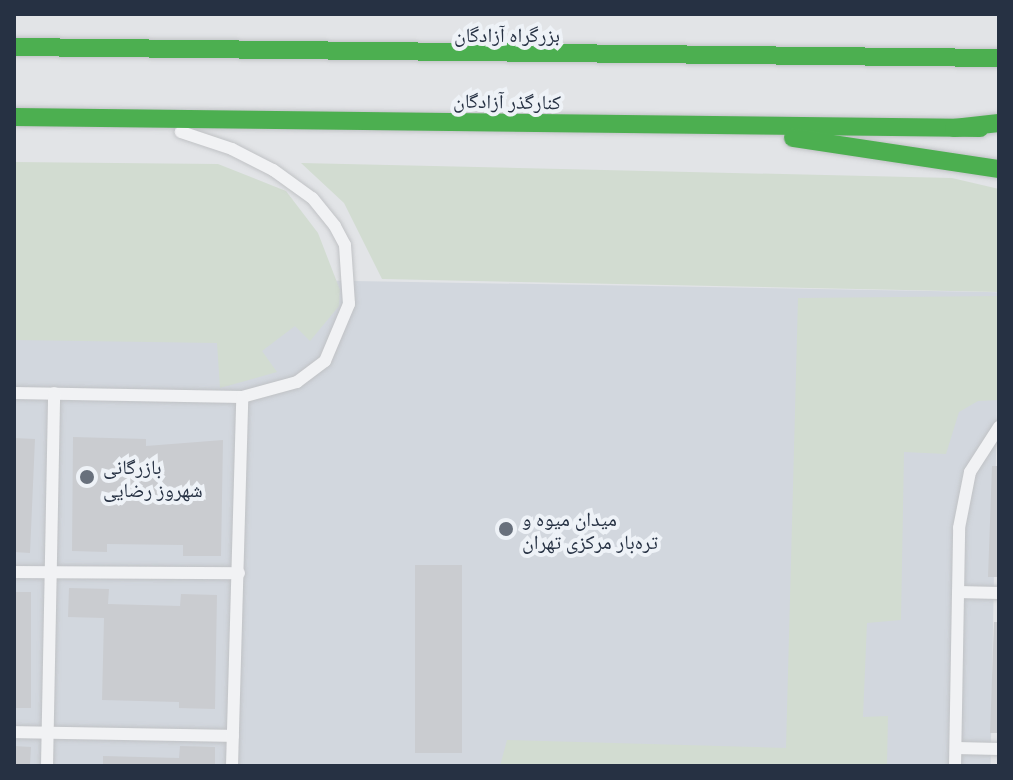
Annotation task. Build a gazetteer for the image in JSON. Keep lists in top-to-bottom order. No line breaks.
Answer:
{"streets":{"main road":["بزرگراه آزادگان","کنارگذر آزادگان"]},"places":["بازرگانی شهروز رضایی","میدان میوه و تره‌بار مرکزی تهران"]}
